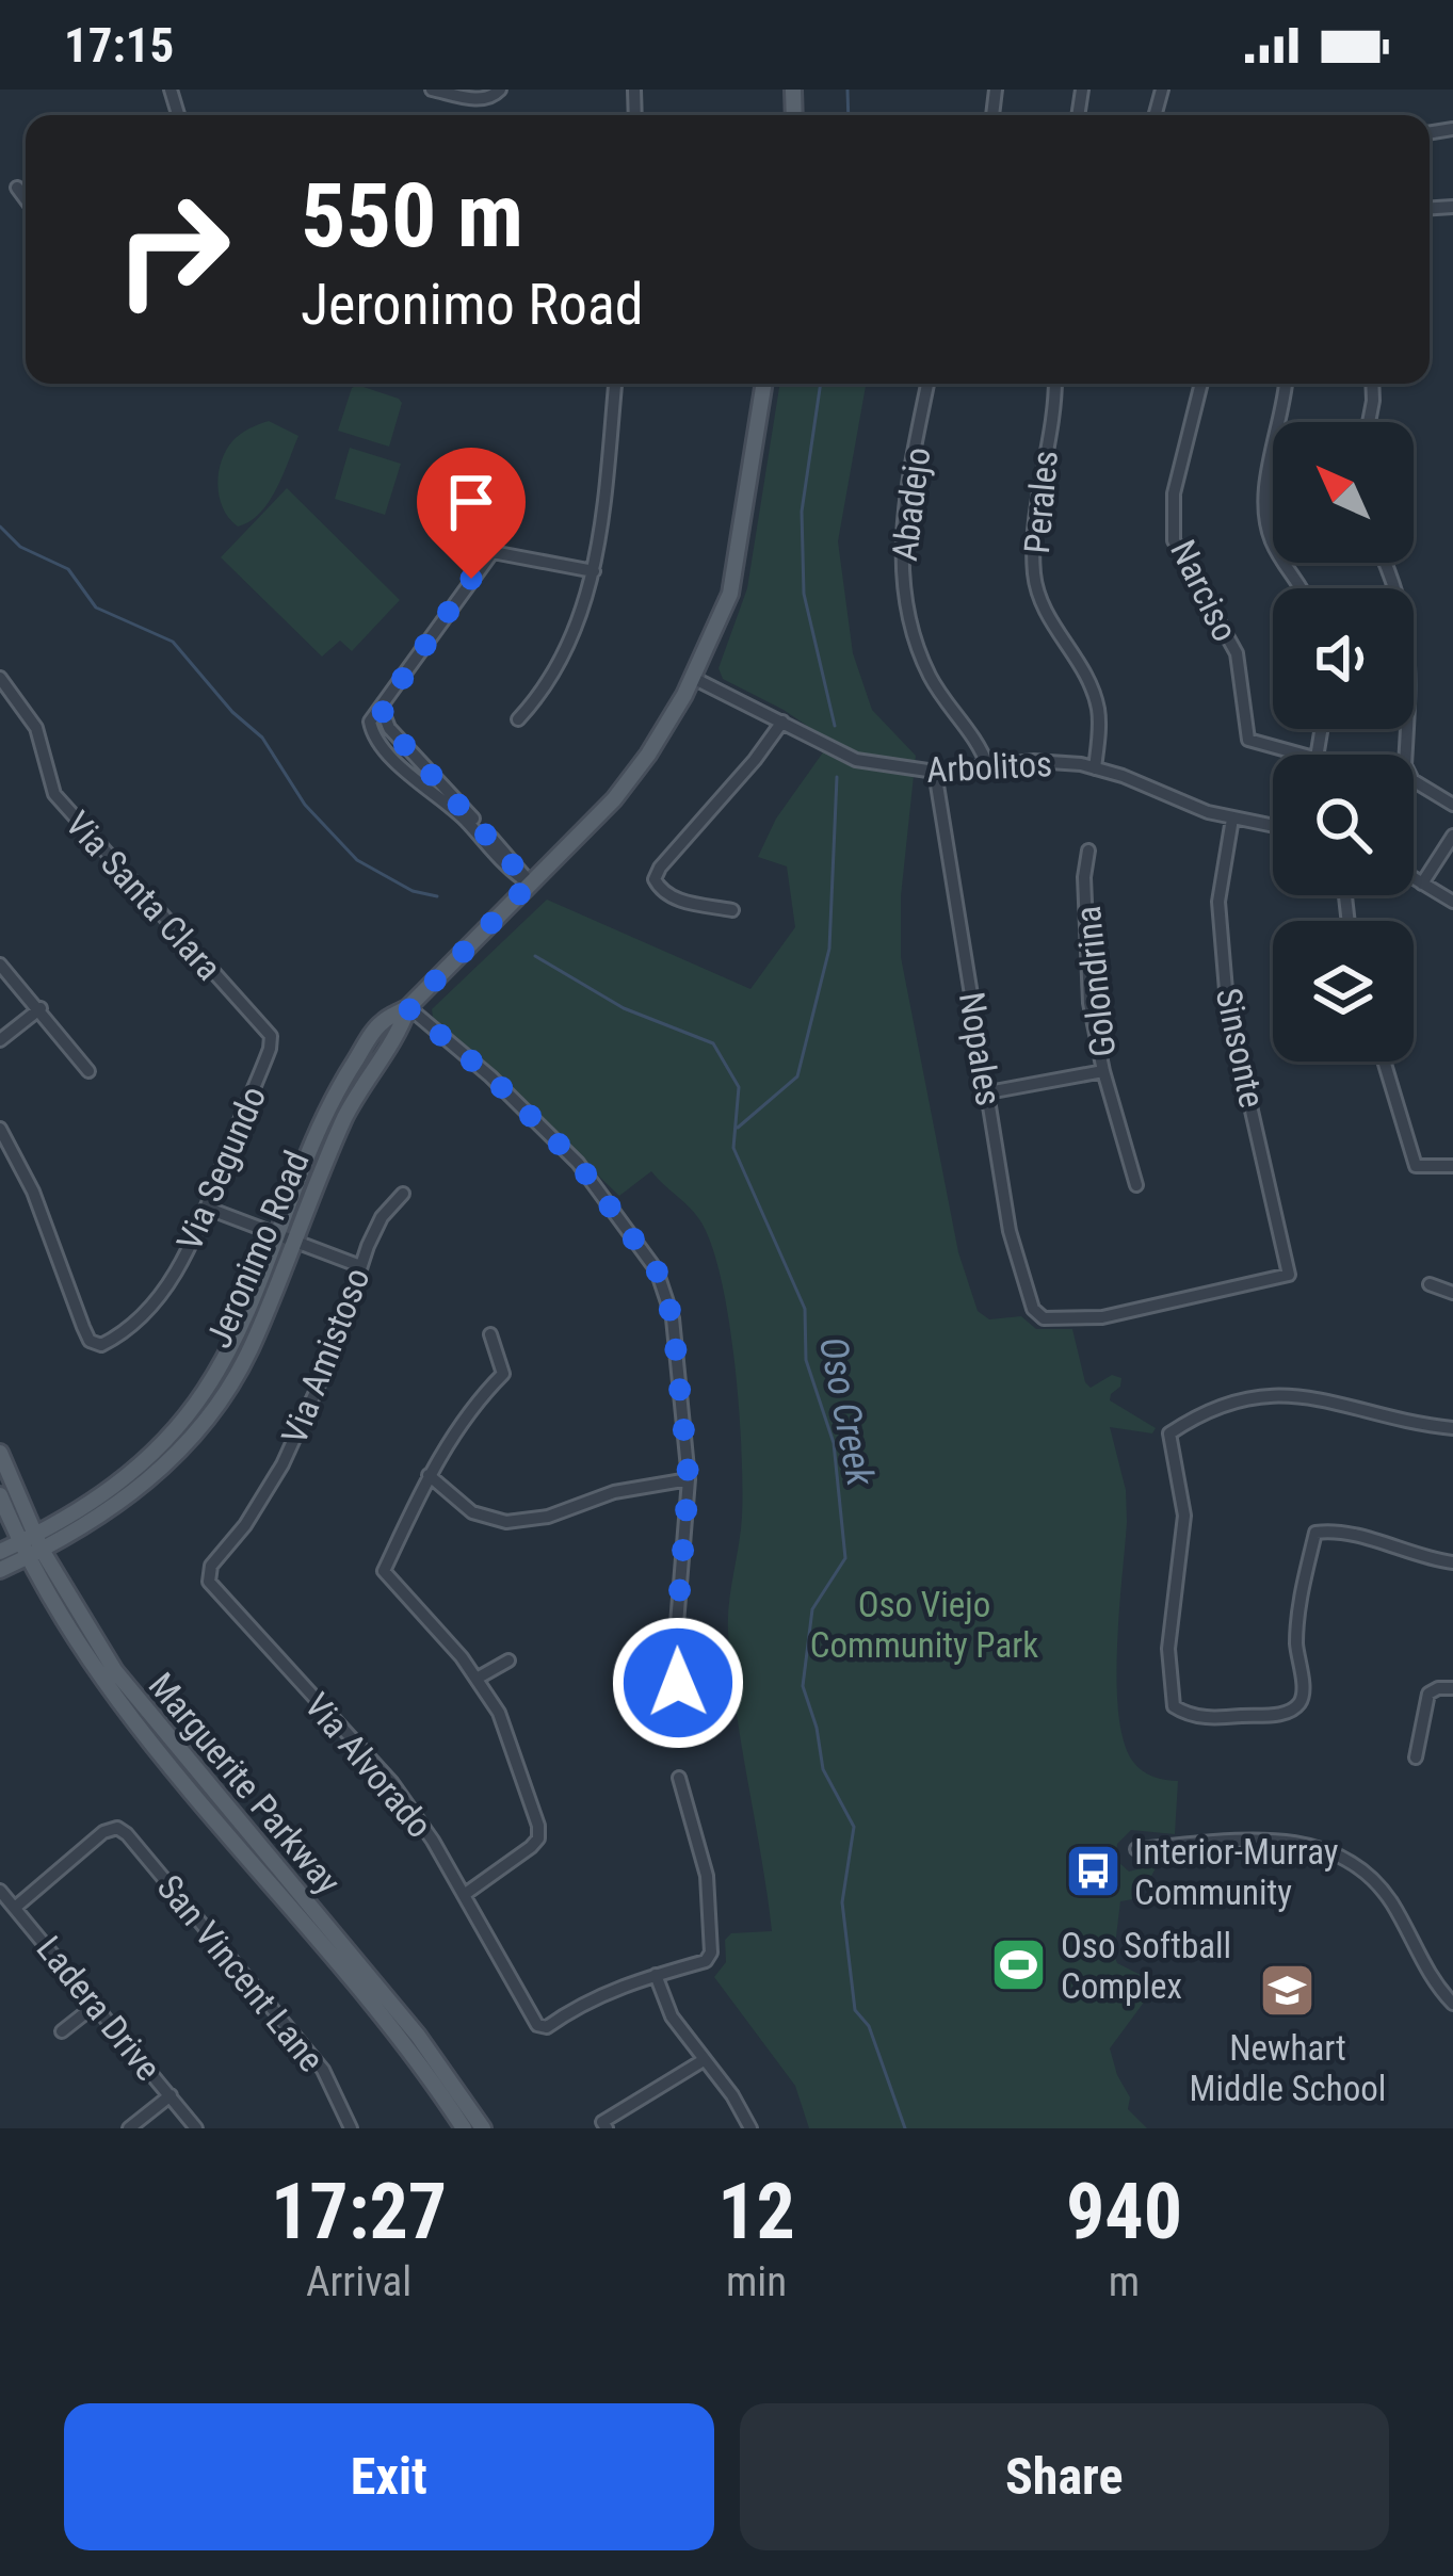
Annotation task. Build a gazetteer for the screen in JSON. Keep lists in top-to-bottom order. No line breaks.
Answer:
{"streets":{"main road":["Jeronimo Road","Marguerite Parkway"],"street":["Perales","Abadejo","Narciso","Arbolitos","Via Santa Clara","Golondrina","Sinsonte","Nopales","Via Segundo","Via Amistoso","Via Alvorado","San Vincent Lane","Ladera Drive"]},"crossings":[["Perales","Arbolitos"],["Abadejo","Arbolitos"],["Arbolitos","Sinsonte"],["Arbolitos","Nopales"],["Arbolitos","Jeronimo Road"],["Via Santa Clara","Via Segundo"],["Sinsonte","Nopales"],["Jeronimo Road","Marguerite Parkway"],["Via Amistoso","Via Alvorado"],["San Vincent Lane","Ladera Drive"]],"water":["Oso Creek"],"parks":["Oso Viejo Community Park"],"places":{"bus stop":["Interior-Murray Community"],"sports":["Oso Softball Complex"],"school or university":["Newhart Middle School"]},"north":"top left","page":{"status":"17:15","turn":["550 m","Jeronimo Road"],"eta":["17:27","Arrival","12","min","940","m"],"buttons":["Exit","Share"]}}
